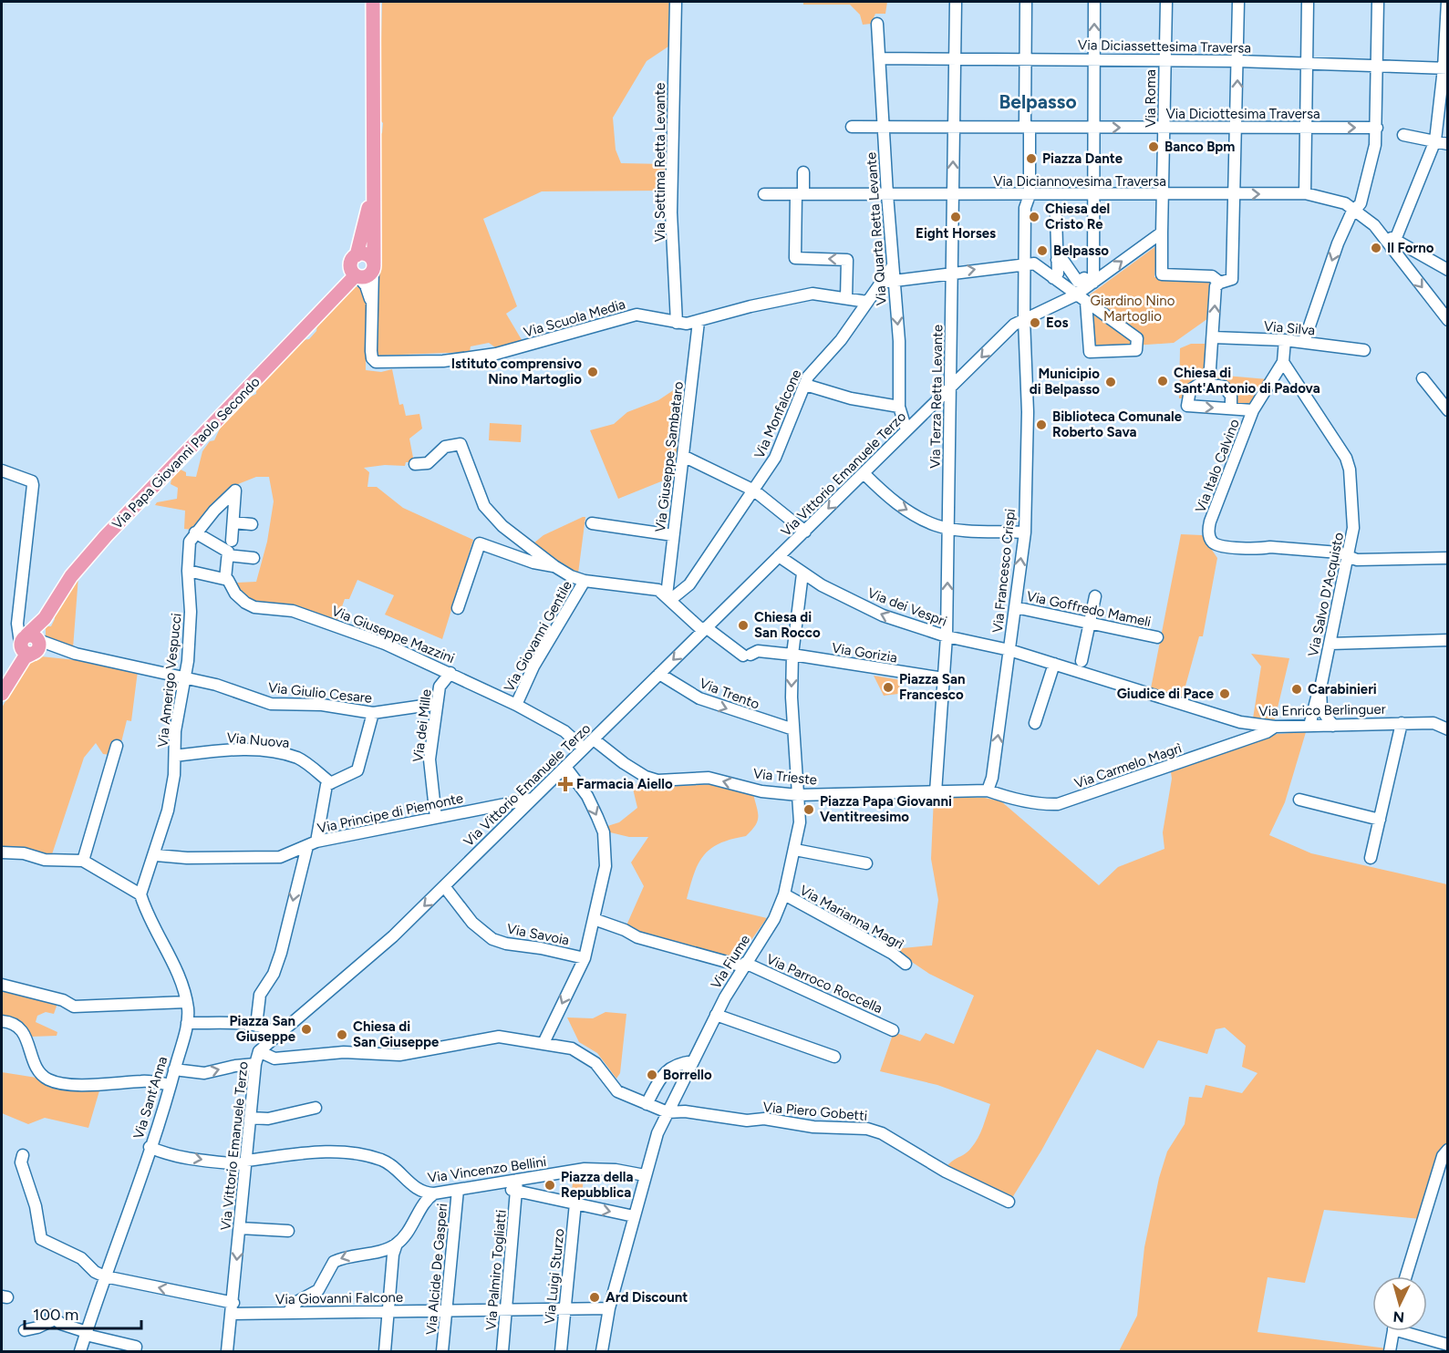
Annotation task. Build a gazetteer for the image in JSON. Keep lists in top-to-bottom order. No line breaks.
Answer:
{"streets":{"main road":["Via Papa Giovanni Paolo Secondo"],"street":["Via Diciassettesima Traversa","Via Roma","Via Diciottesima Traversa","Via Settima Retta Levante","Via Diciannovesima Traversa","Via Quarta Retta Levante","Via Scuola Media","Via Silva","Via Terza Retta Levante","Via Monfalcone","Via Giuseppe Sambataro","Via Italo Calvino","Via Vittorio Emanuele Terzo","Via Francesco Crispi","Via Salvo D'Acquisto","Via dei Vespri","Via Goffredo Mameli","Via Giuseppe Mazzini","Via Giovanni Gentile","Via Gorizia","Via Amerigo Vespucci","Via Giulio Cesare","Via Trento","Via Enrico Berlinguer","Via dei Mille","Via Nuova","Via Carmelo Magrì","Via Trieste","Via Principe di Piemonte","Via Marianna Magrì","Via Savoia","Via Fiume","Via Parroco Roccella","Via Sant'Anna","Via Piero Gobetti","Via Vincenzo Bellini","Via Alcide De Gasperi","Via Palmiro Togliatti","Via Luigi Sturzo","Via Giovanni Falcone"]},"crossings":[["Via Diciassettesima Traversa","Via Roma"],["Via Diciassettesima Traversa","Via Quarta Retta Levante"],["Via Diciassettesima Traversa","Via Terza Retta Levante"],["Via Diciassettesima Traversa","Via Francesco Crispi"],["Via Roma","Via Diciottesima Traversa"],["Via Roma","Via Diciannovesima Traversa"],["Via Roma","Via Vittorio Emanuele Terzo"],["Via Diciottesima Traversa","Via Francesco Crispi"],["Via Settima Retta Levante","Via Scuola Media"],["Via Diciannovesima Traversa","Via Quarta Retta Levante"],["Via Diciannovesima Traversa","Via Terza Retta Levante"],["Via Diciannovesima Traversa","Via Francesco Crispi"],["Via Quarta Retta Levante","Via Monfalcone"],["Via Quarta Retta Levante","Via Vittorio Emanuele Terzo"],["Via Scuola Media","Via Monfalcone"],["Via Scuola Media","Via Giuseppe Sambataro"],["Via Silva","Via Italo Calvino"],["Via Terza Retta Levante","Via Vittorio Emanuele Terzo"],["Via Terza Retta Levante","Via dei Vespri"],["Via Terza Retta Levante","Via Gorizia"],["Via Terza Retta Levante","Via Trieste"],["Via Monfalcone","Via Giuseppe Sambataro"],["Via Monfalcone","Via Gorizia"],["Via Papa Giovanni Paolo Secondo","Via Giulio Cesare"],["Via Giuseppe Sambataro","Via Gorizia"],["Via Italo Calvino","Via Salvo D'Acquisto"],["Via Vittorio Emanuele Terzo","Via Francesco Crispi"],["Via Vittorio Emanuele Terzo","Via dei Vespri"],["Via Vittorio Emanuele Terzo","Via Giuseppe Mazzini"],["Via Vittorio Emanuele Terzo","Via Gorizia"],["Via Vittorio Emanuele Terzo","Via Trento"],["Via Vittorio Emanuele Terzo","Via Trieste"],["Via Vittorio Emanuele Terzo","Via Principe di Piemonte"],["Via Vittorio Emanuele Terzo","Via Savoia"],["Via Vittorio Emanuele Terzo","Via Vincenzo Bellini"],["Via Vittorio Emanuele Terzo","Via Giovanni Falcone"],["Via Francesco Crispi","Via dei Vespri"],["Via Francesco Crispi","Via Goffredo Mameli"],["Via Francesco Crispi","Via Enrico Berlinguer"],["Via Francesco Crispi","Via Carmelo Magrì"],["Via Francesco Crispi","Via Trieste"],["Via Salvo D'Acquisto","Via Enrico Berlinguer"],["Via dei Vespri","Via Enrico Berlinguer"],["Via dei Vespri","Via Fiume"],["Via Giuseppe Mazzini","Via Giovanni Gentile"],["Via Giuseppe Mazzini","Via dei Mille"],["Via Gorizia","Via Fiume"],["Via Amerigo Vespucci","Via Giulio Cesare"],["Via Amerigo Vespucci","Via Nuova"],["Via Amerigo Vespucci","Via Principe di Piemonte"],["Via Giulio Cesare","Via dei Mille"],["Via Trento","Via Fiume"],["Via Enrico Berlinguer","Via Carmelo Magrì"],["Via dei Mille","Via Principe di Piemonte"],["Via Carmelo Magrì","Via Trieste"],["Via Trieste","Via Fiume"],["Via Marianna Magrì","Via Fiume"],["Via Fiume","Via Parroco Roccella"],["Via Fiume","Via Piero Gobetti"],["Via Fiume","Via Vincenzo Bellini"],["Via Sant'Anna","Via Vincenzo Bellini"],["Via Sant'Anna","Via Giovanni Falcone"],["Via Vincenzo Bellini","Via Alcide De Gasperi"],["Via Vincenzo Bellini","Via Palmiro Togliatti"],["Via Alcide De Gasperi","Via Giovanni Falcone"],["Via Palmiro Togliatti","Via Giovanni Falcone"]],"one_way":["Via Diciottesima Traversa","Via dei Vespri","Via Trento","Via Trieste"],"districts":["Belpasso"],"parks":["Giardino Nino Martoglio"],"places":{"other":["Banco Bpm","Piazza Dante","Eight Horses","Chiesa del Cristo Re","Il Forno","Belpasso","Eos","Istituto comprensivo Nino Martoglio","Chiesa di Sant'Antonio di Padova","Municipio di Belpasso","Biblioteca Comunale Roberto Sava","Chiesa di San Rocco","Piazza San Francesco","Carabinieri","Giudice di Pace","Piazza Papa Giovanni Ventitreesimo","Piazza San Giuseppe","Chiesa di San Giuseppe","Borrello","Piazza della Repubblica","Ard Discount"],"health":["Farmacia Aiello"]},"scale_bar":"100 m","north":"bottom"}
